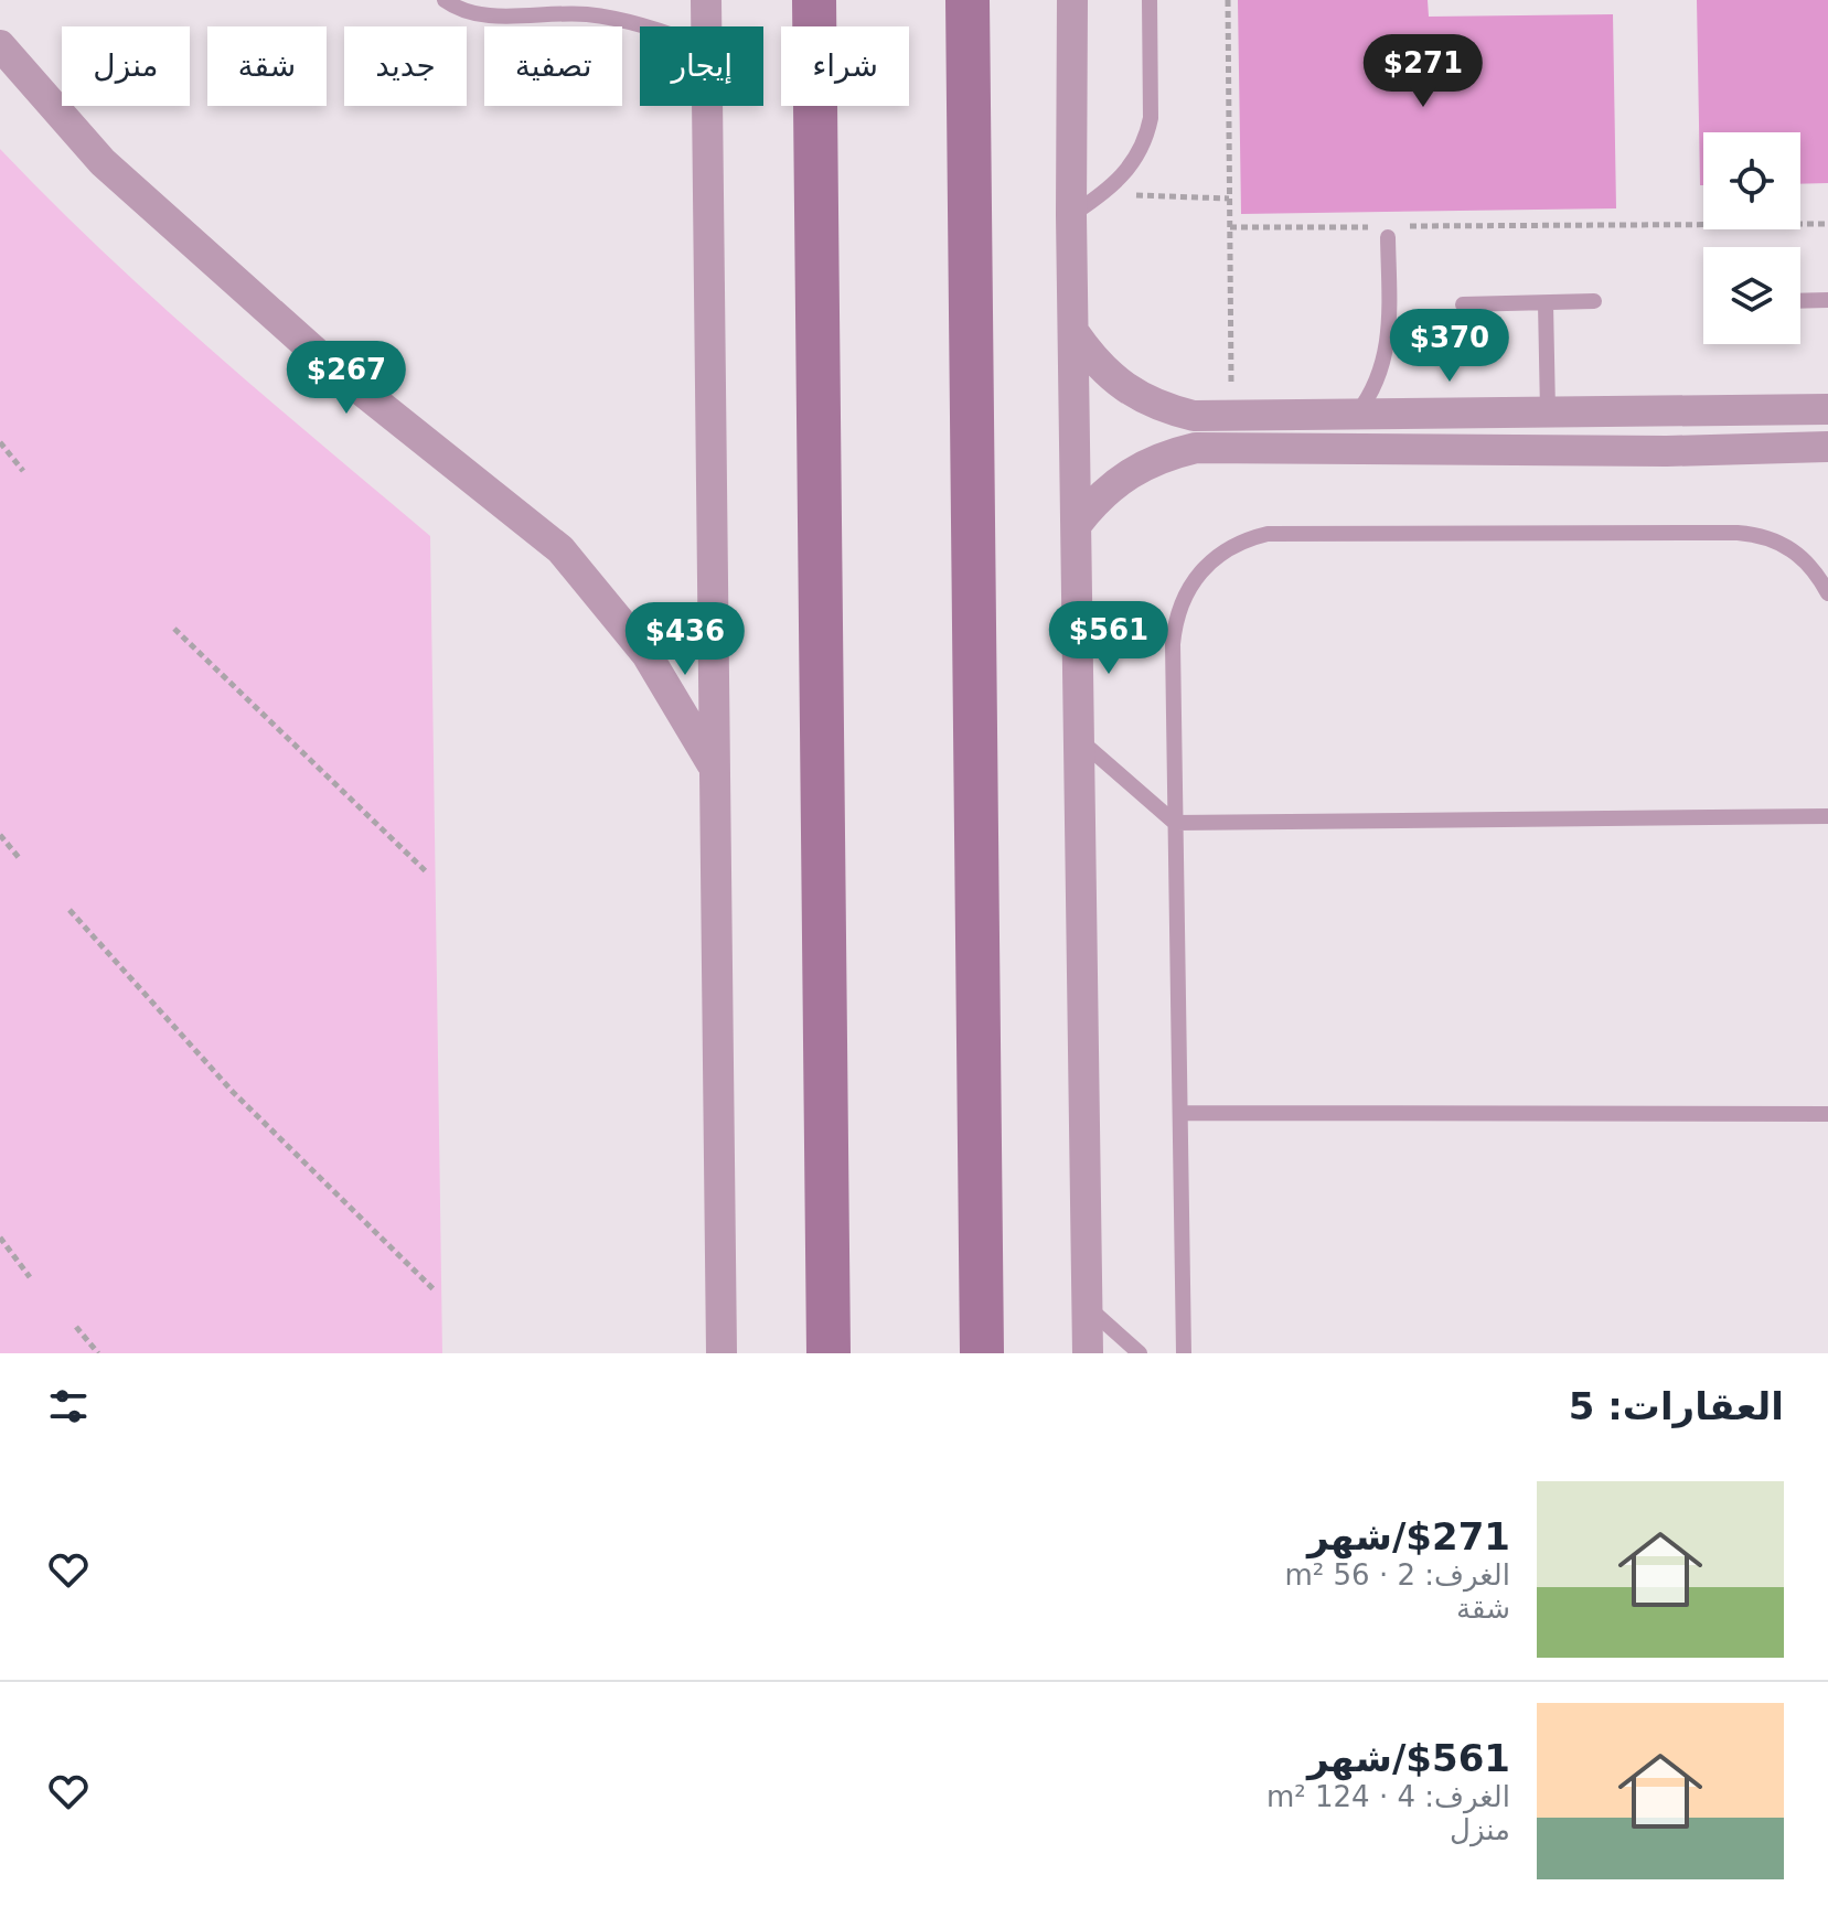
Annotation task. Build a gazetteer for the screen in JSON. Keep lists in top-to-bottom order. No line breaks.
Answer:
{"page":{"chip":["شراء","إيجار","تصفية","جديد","شقة","منزل"],"price":["$271","$370","$267","$561","$436"],"heading":"العقارات: 5","list":[{"name":"$271/شهر","note":"الغرف: 2 · 56 m² · شقة"},{"name":"$561/شهر","note":"الغرف: 4 · 124 m² · منزل"}]}}
